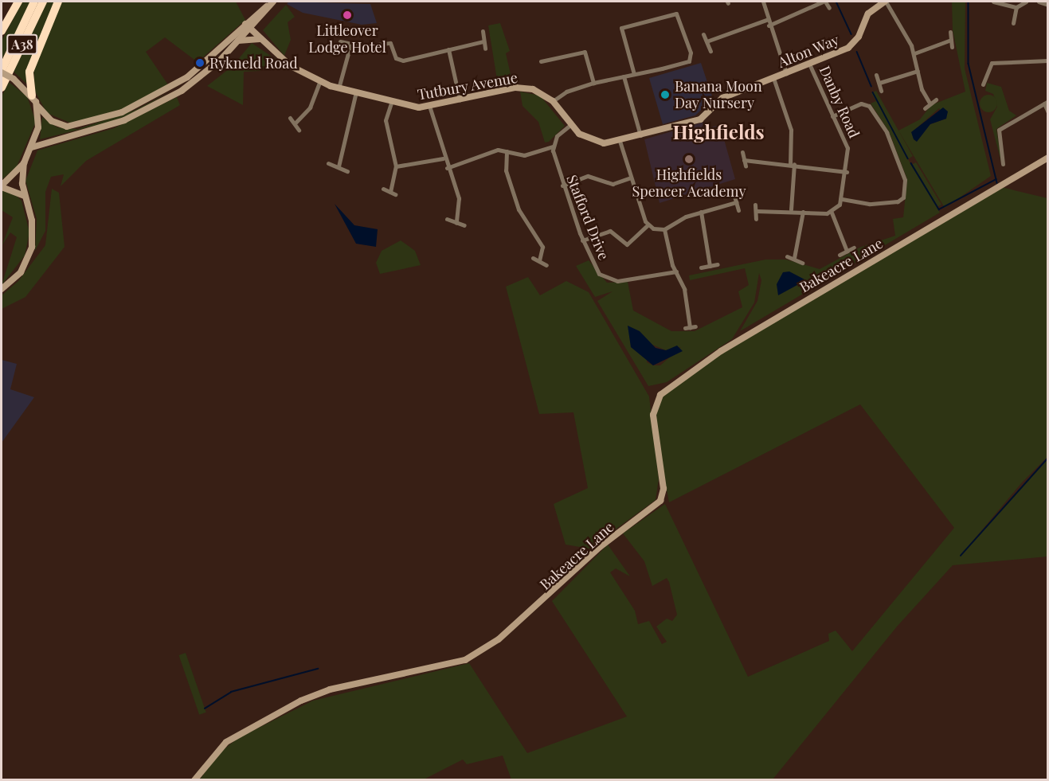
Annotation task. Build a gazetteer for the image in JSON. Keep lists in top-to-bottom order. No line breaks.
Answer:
{"streets":{"highway":["A38"],"street":["Alton Way","Tutbury Avenue","Danby Road","Stafford Drive","Bakeacre Lane"]},"crossings":[["Alton Way","Tutbury Avenue"],["Alton Way","Danby Road"]],"districts":["Highfields"],"places":["Littleover Lodge Hotel","Rykneld Road","Banana Moon Day Nursery","Highfields Spencer Academy"]}
